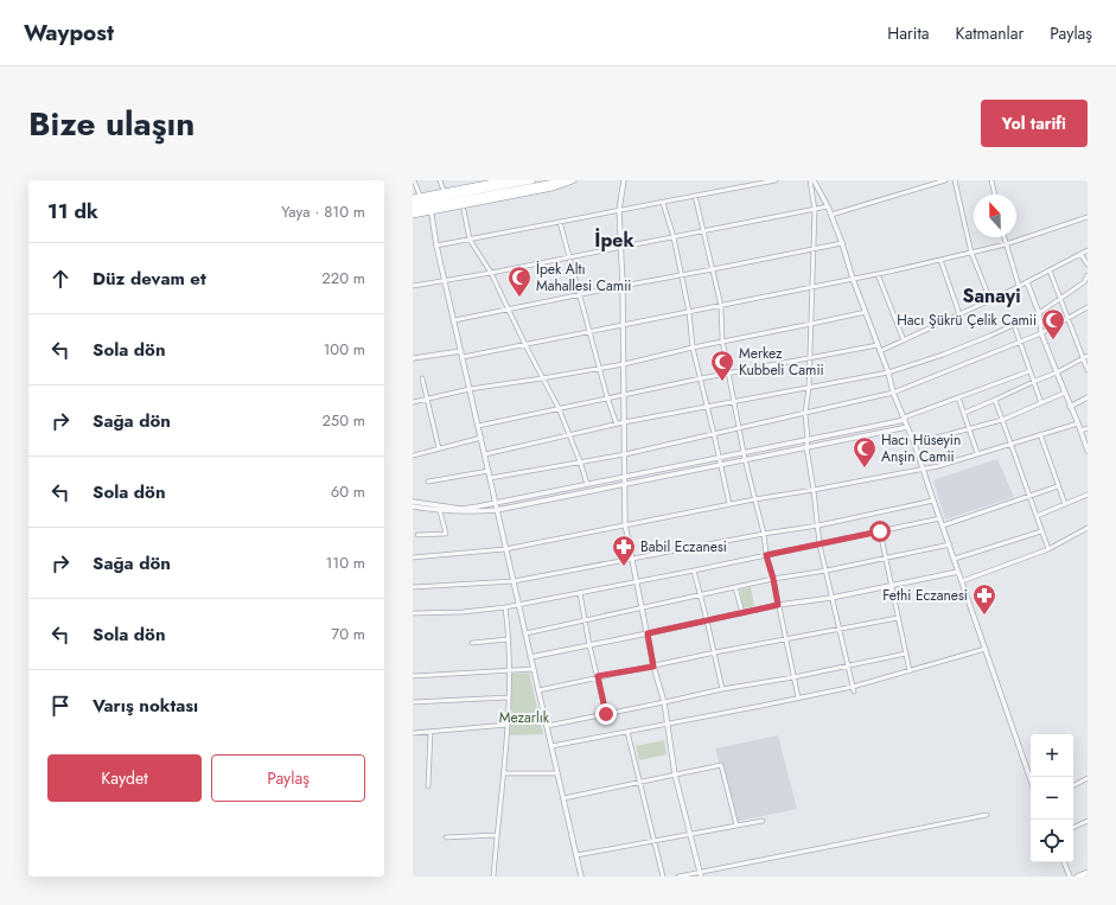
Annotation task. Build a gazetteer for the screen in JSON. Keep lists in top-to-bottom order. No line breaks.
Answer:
{"districts":["İpek","Sanayi"],"parks":["Mezarlık"],"places":{"mosque":["İpek Altı Mahallesi Camii","Hacı Şükrü Çelik Camii","Merkez Kubbeli Camii","Hacı Hüseyin Anşin Camii"],"pharmacy":["Babil Eczanesi","Fethi Eczanesi"]},"north":"top","page":{"header":"Waypost","nav":["Harita","Katmanlar","Paylaş"],"title":"Bize ulaşın","buttons":["Yol tarifi",["Kaydet","Paylaş"]],"heading":["11 dk","Yaya · 810 m"],"list":[["Düz devam et","220 m"],["Sola dön","100 m"],["Sağa dön","250 m"],["Sola dön","60 m"],["Sağa dön","110 m"],["Sola dön","70 m"],"Varış noktası"],"map_buttons":["+","−"]}}
